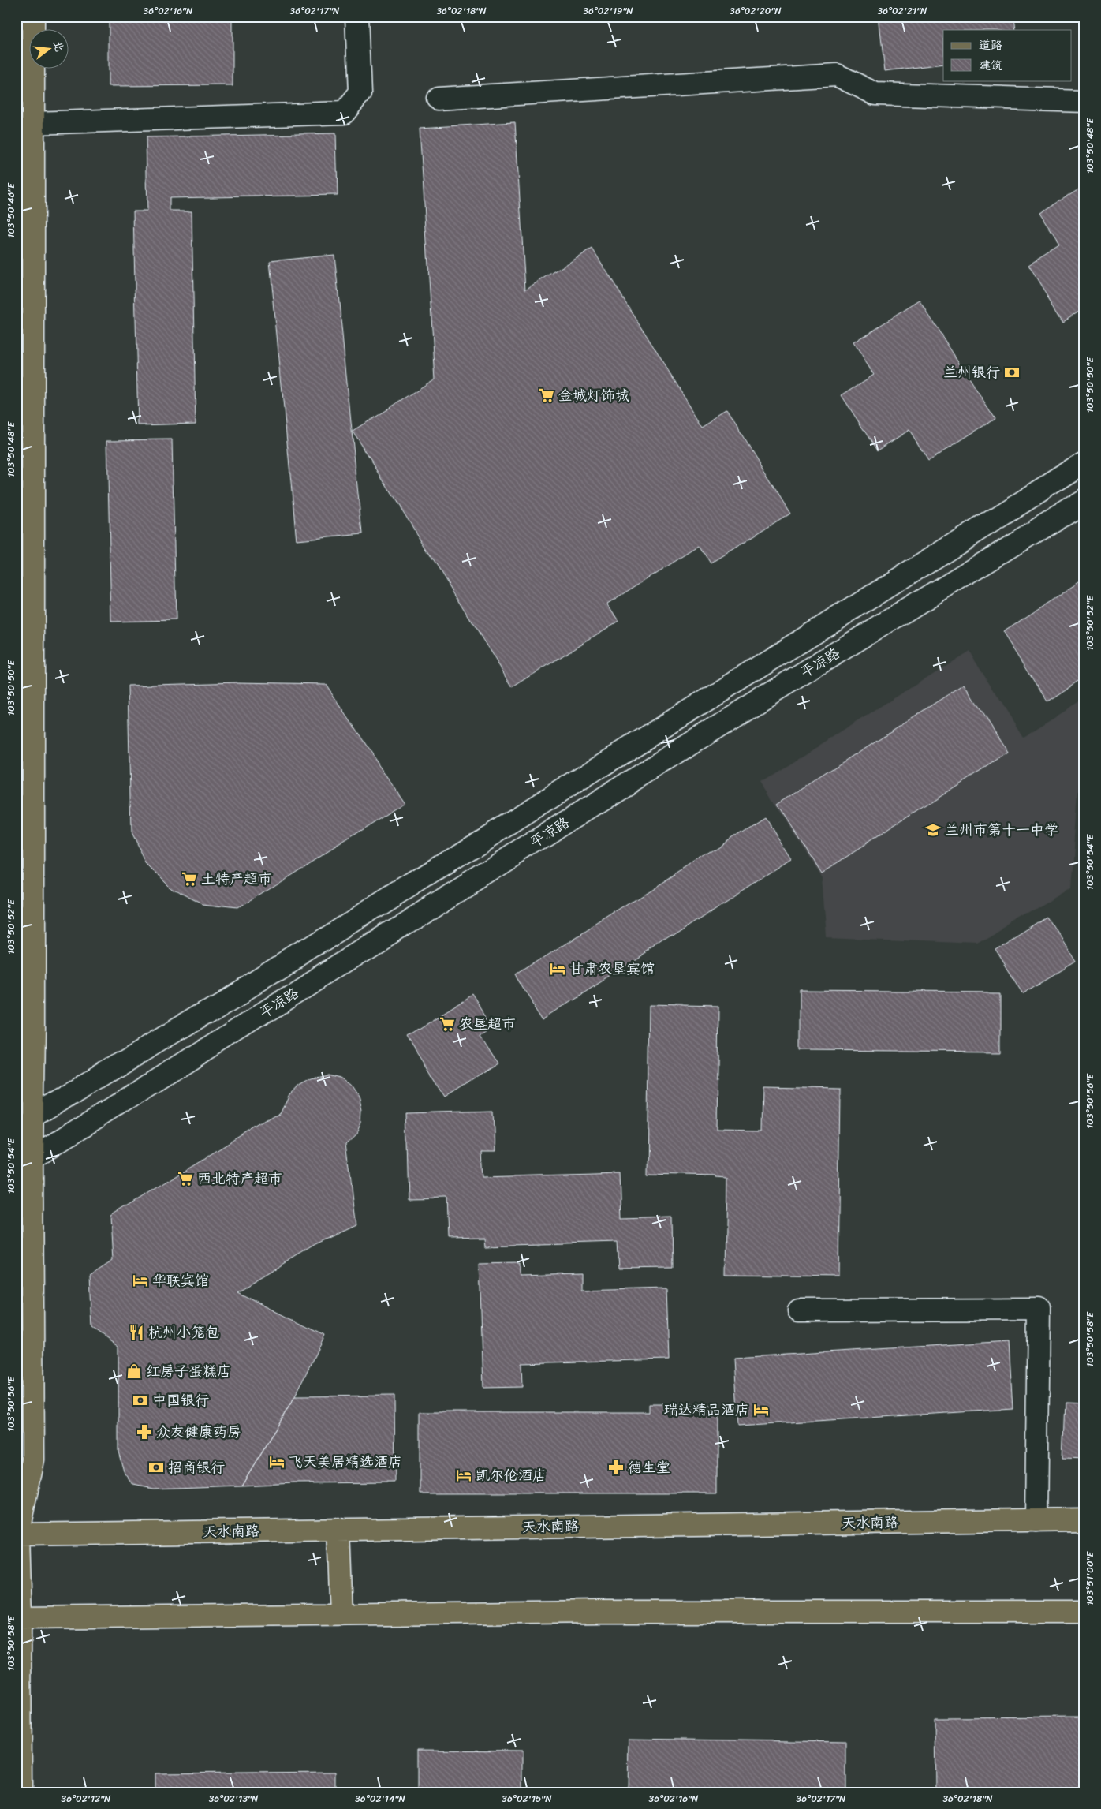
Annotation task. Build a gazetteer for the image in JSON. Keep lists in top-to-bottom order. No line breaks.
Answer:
{"streets":{"main road":["天水南路"],"street":["平凉路"]},"places":{"bank":["兰州银行","中国银行","招商银行"],"supermarket":["金城灯饰城","土特产超市","农垦超市","西北特产超市"],"school or university":["兰州市第十一中学"],"hotel":["甘肃农垦宾馆","华联宾馆","瑞达精品酒店","飞天美居精选酒店","凯尔伦酒店"],"restaurant":["杭州小笼包"],"shop":["红房子蛋糕店"],"pharmacy":["众友健康药房","德生堂"]},"legend":["道路","建筑"],"north":"right","coordinates":["36°02'16\"N","36°02'17\"N","36°02'18\"N","36°02'19\"N","36°02'20\"N","36°02'21\"N","103°50'48\"E","103°50'46\"E","103°50'50\"E","103°50'52\"E","103°50'54\"E","103°50'56\"E","103°50'58\"E","103°51'00\"E","36°02'12\"N","36°02'13\"N","36°02'14\"N","36°02'15\"N"]}
